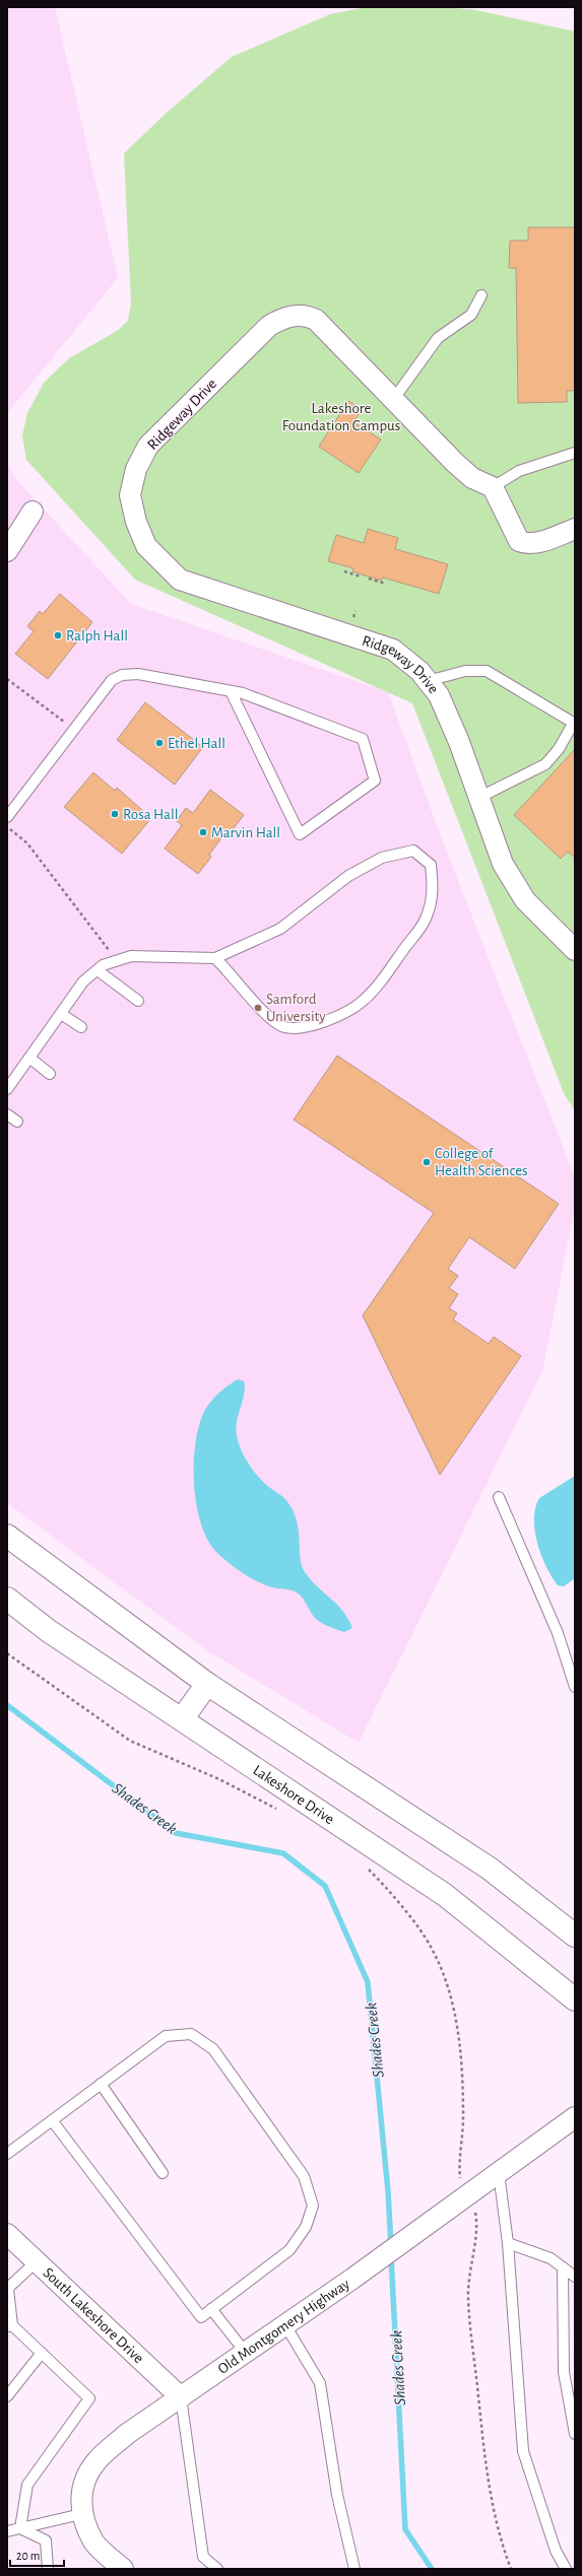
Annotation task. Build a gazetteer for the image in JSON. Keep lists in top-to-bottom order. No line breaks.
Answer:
{"streets":{"main road":["Lakeshore Drive"],"street":["Ridgeway Drive","South Lakeshore Drive","Old Montgomery Highway"]},"crossings":[["South Lakeshore Drive","Old Montgomery Highway"]],"water":["Shades Creek"],"parks":["Lakeshore Foundation Campus"],"places":["Ralph Hall","Ethel Hall","Rosa Hall","Marvin Hall","Samford University","College of Health Sciences"],"scale_bar":"20 m"}
